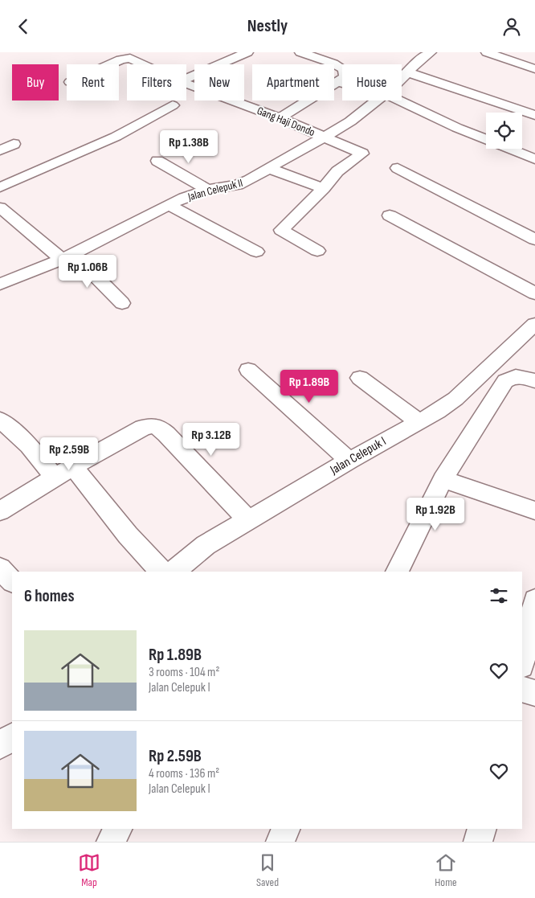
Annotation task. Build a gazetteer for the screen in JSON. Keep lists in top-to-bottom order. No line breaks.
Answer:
{"streets":{"street":["Gang Haji Dondo","Jalan Celepuk II","Jalan Celepuk I"]},"crossings":[["Gang Haji Dondo","Jalan Celepuk II"]],"page":{"header":"Nestly","chip":["Buy","Rent","Filters","New","Apartment","House"],"price":["Rp 1.38B","Rp 1.06B","Rp 1.89B","Rp 3.12B","Rp 2.59B","Rp 1.92B"],"heading":"6 homes","list":[{"name":"Rp 1.89B","note":"3 rooms · 104 m² · Jalan Celepuk I"},{"name":"Rp 2.59B","note":"4 rooms · 136 m² · Jalan Celepuk I"}],"tabs":["Map","Saved","Home"]}}
